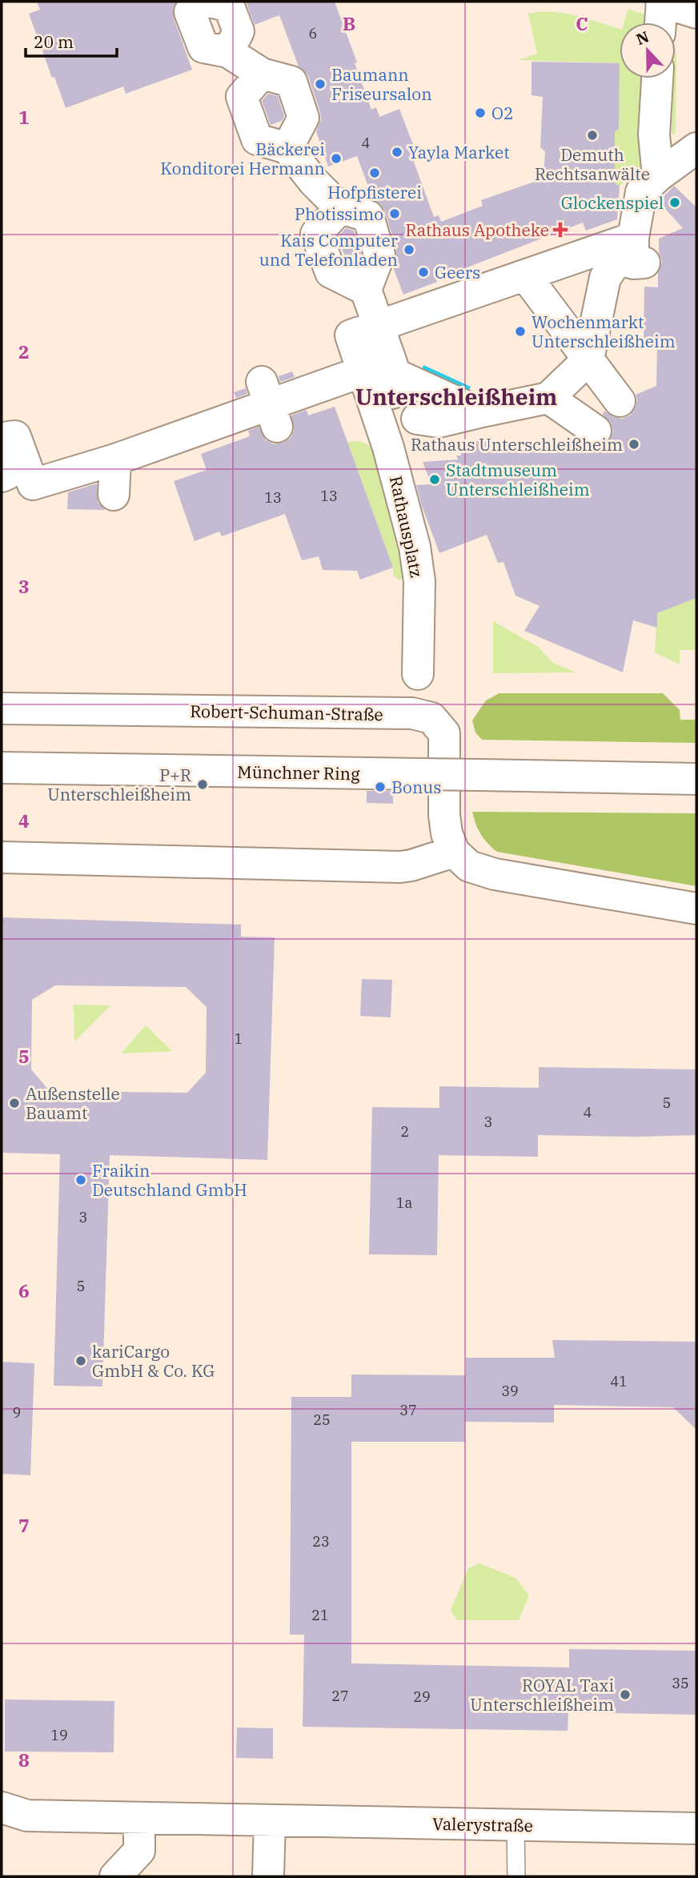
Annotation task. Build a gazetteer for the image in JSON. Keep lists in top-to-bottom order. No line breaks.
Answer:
{"streets":{"street":["Rathausplatz","Robert-Schuman-Straße","Münchner Ring","Valerystraße"]},"districts":["Unterschleißheim"],"places":{"other":["Baumann Friseursalon","O2","Demuth Rechtsanwälte","Yayla Market","Bäckerei Konditorei Hermann","Hofpfisterei","Glockenspiel","Photissimo","Kais Computer und Telefonladen","Geers","Wochenmarkt Unterschleißheim","Rathaus Unterschleißheim","Stadtmuseum Unterschleißheim","P+R Unterschleißheim","Bonus","Außenstelle Bauamt","Fraikin Deutschland GmbH","kariCargo GmbH & Co. KG","ROYAL Taxi Unterschleißheim"],"health":["Rathaus Apotheke"]},"house_numbers":["6","4","13","13","1","5","4","3","2","1a","3","5","41","39","37","9","25","23","21","35","27","29","19"],"scale_bar":"20 m","north":"top","grid":{"columns":["B","C"],"rows":["1","2","3","4","5","6","7","8"]}}
